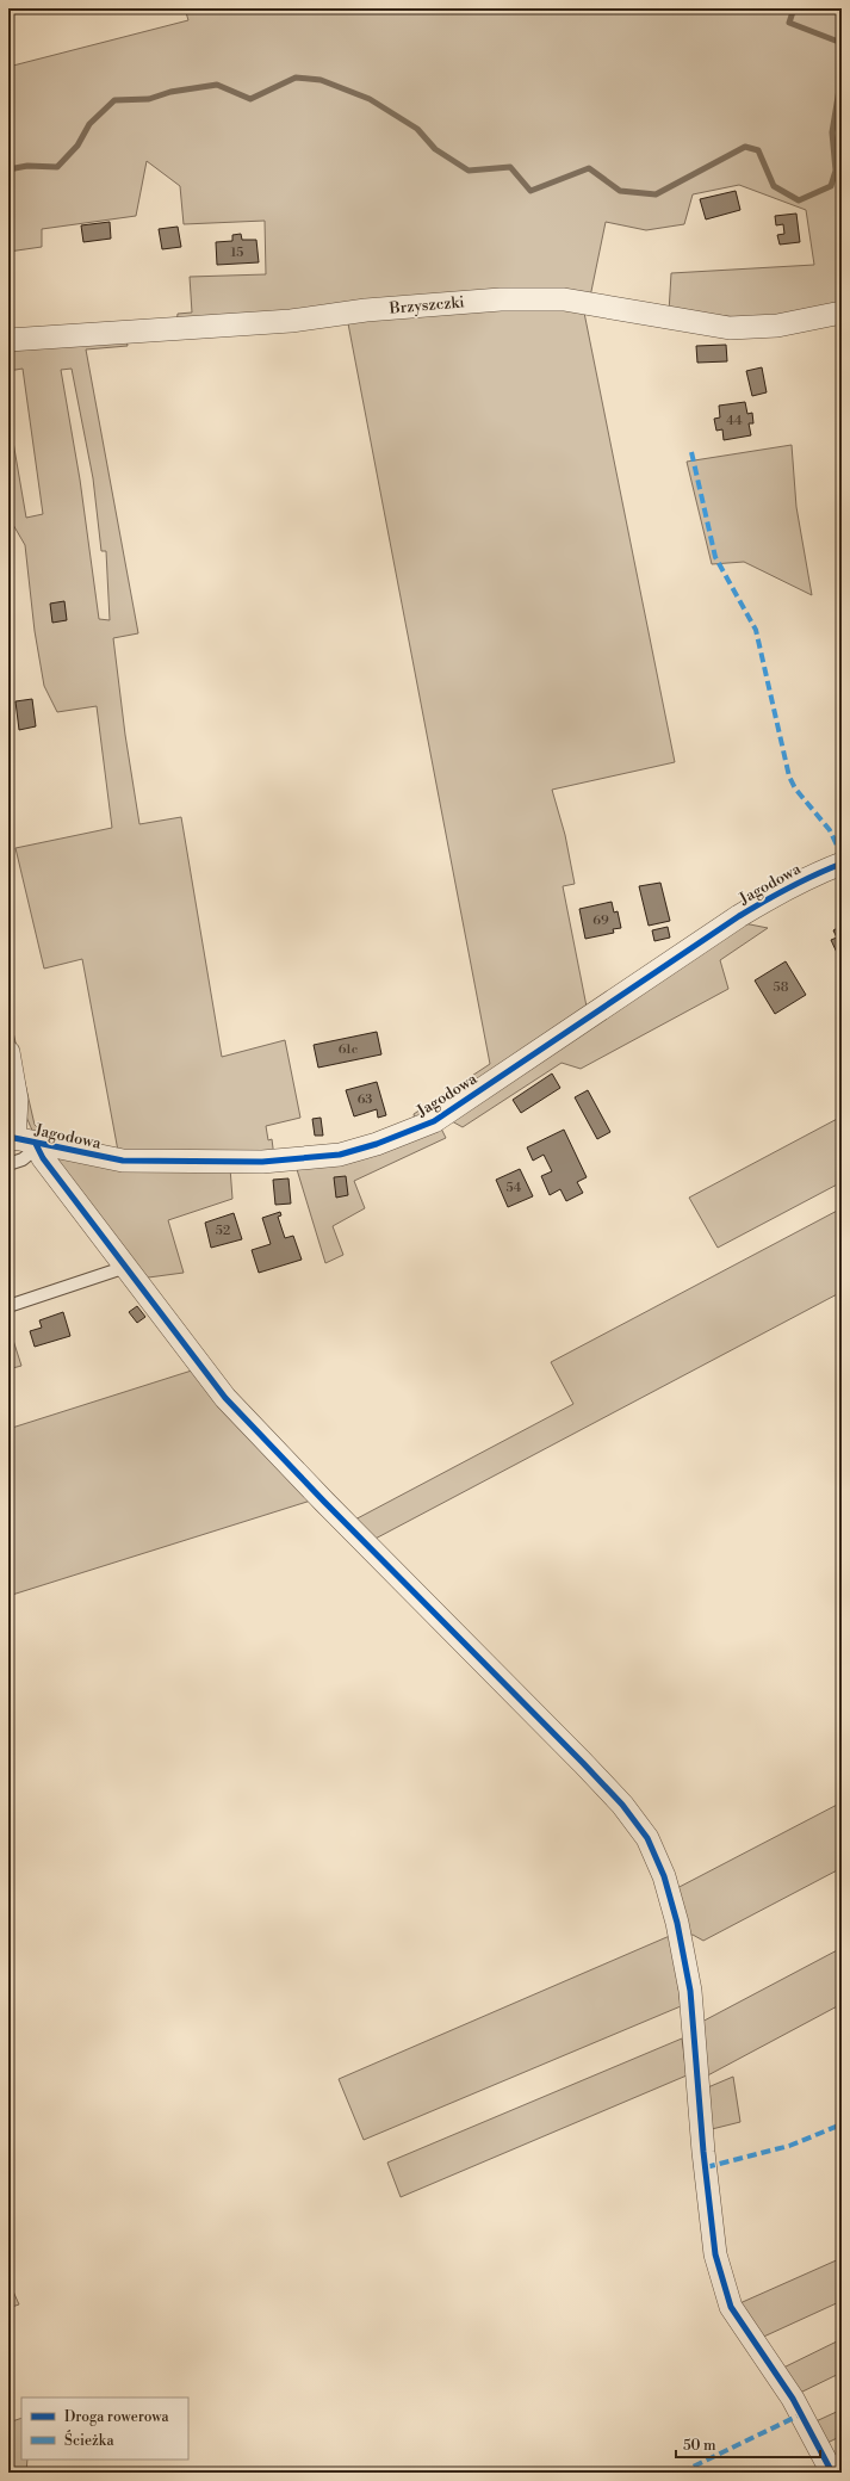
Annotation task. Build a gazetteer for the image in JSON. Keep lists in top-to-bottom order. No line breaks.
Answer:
{"streets":{"street":["Brzyszczki","Jagodowa"]},"house_numbers":["15","44","69","58","61c","63","54","52"],"legend":["Droga rowerowa","Ścieżka"],"scale_bar":"50 m"}
